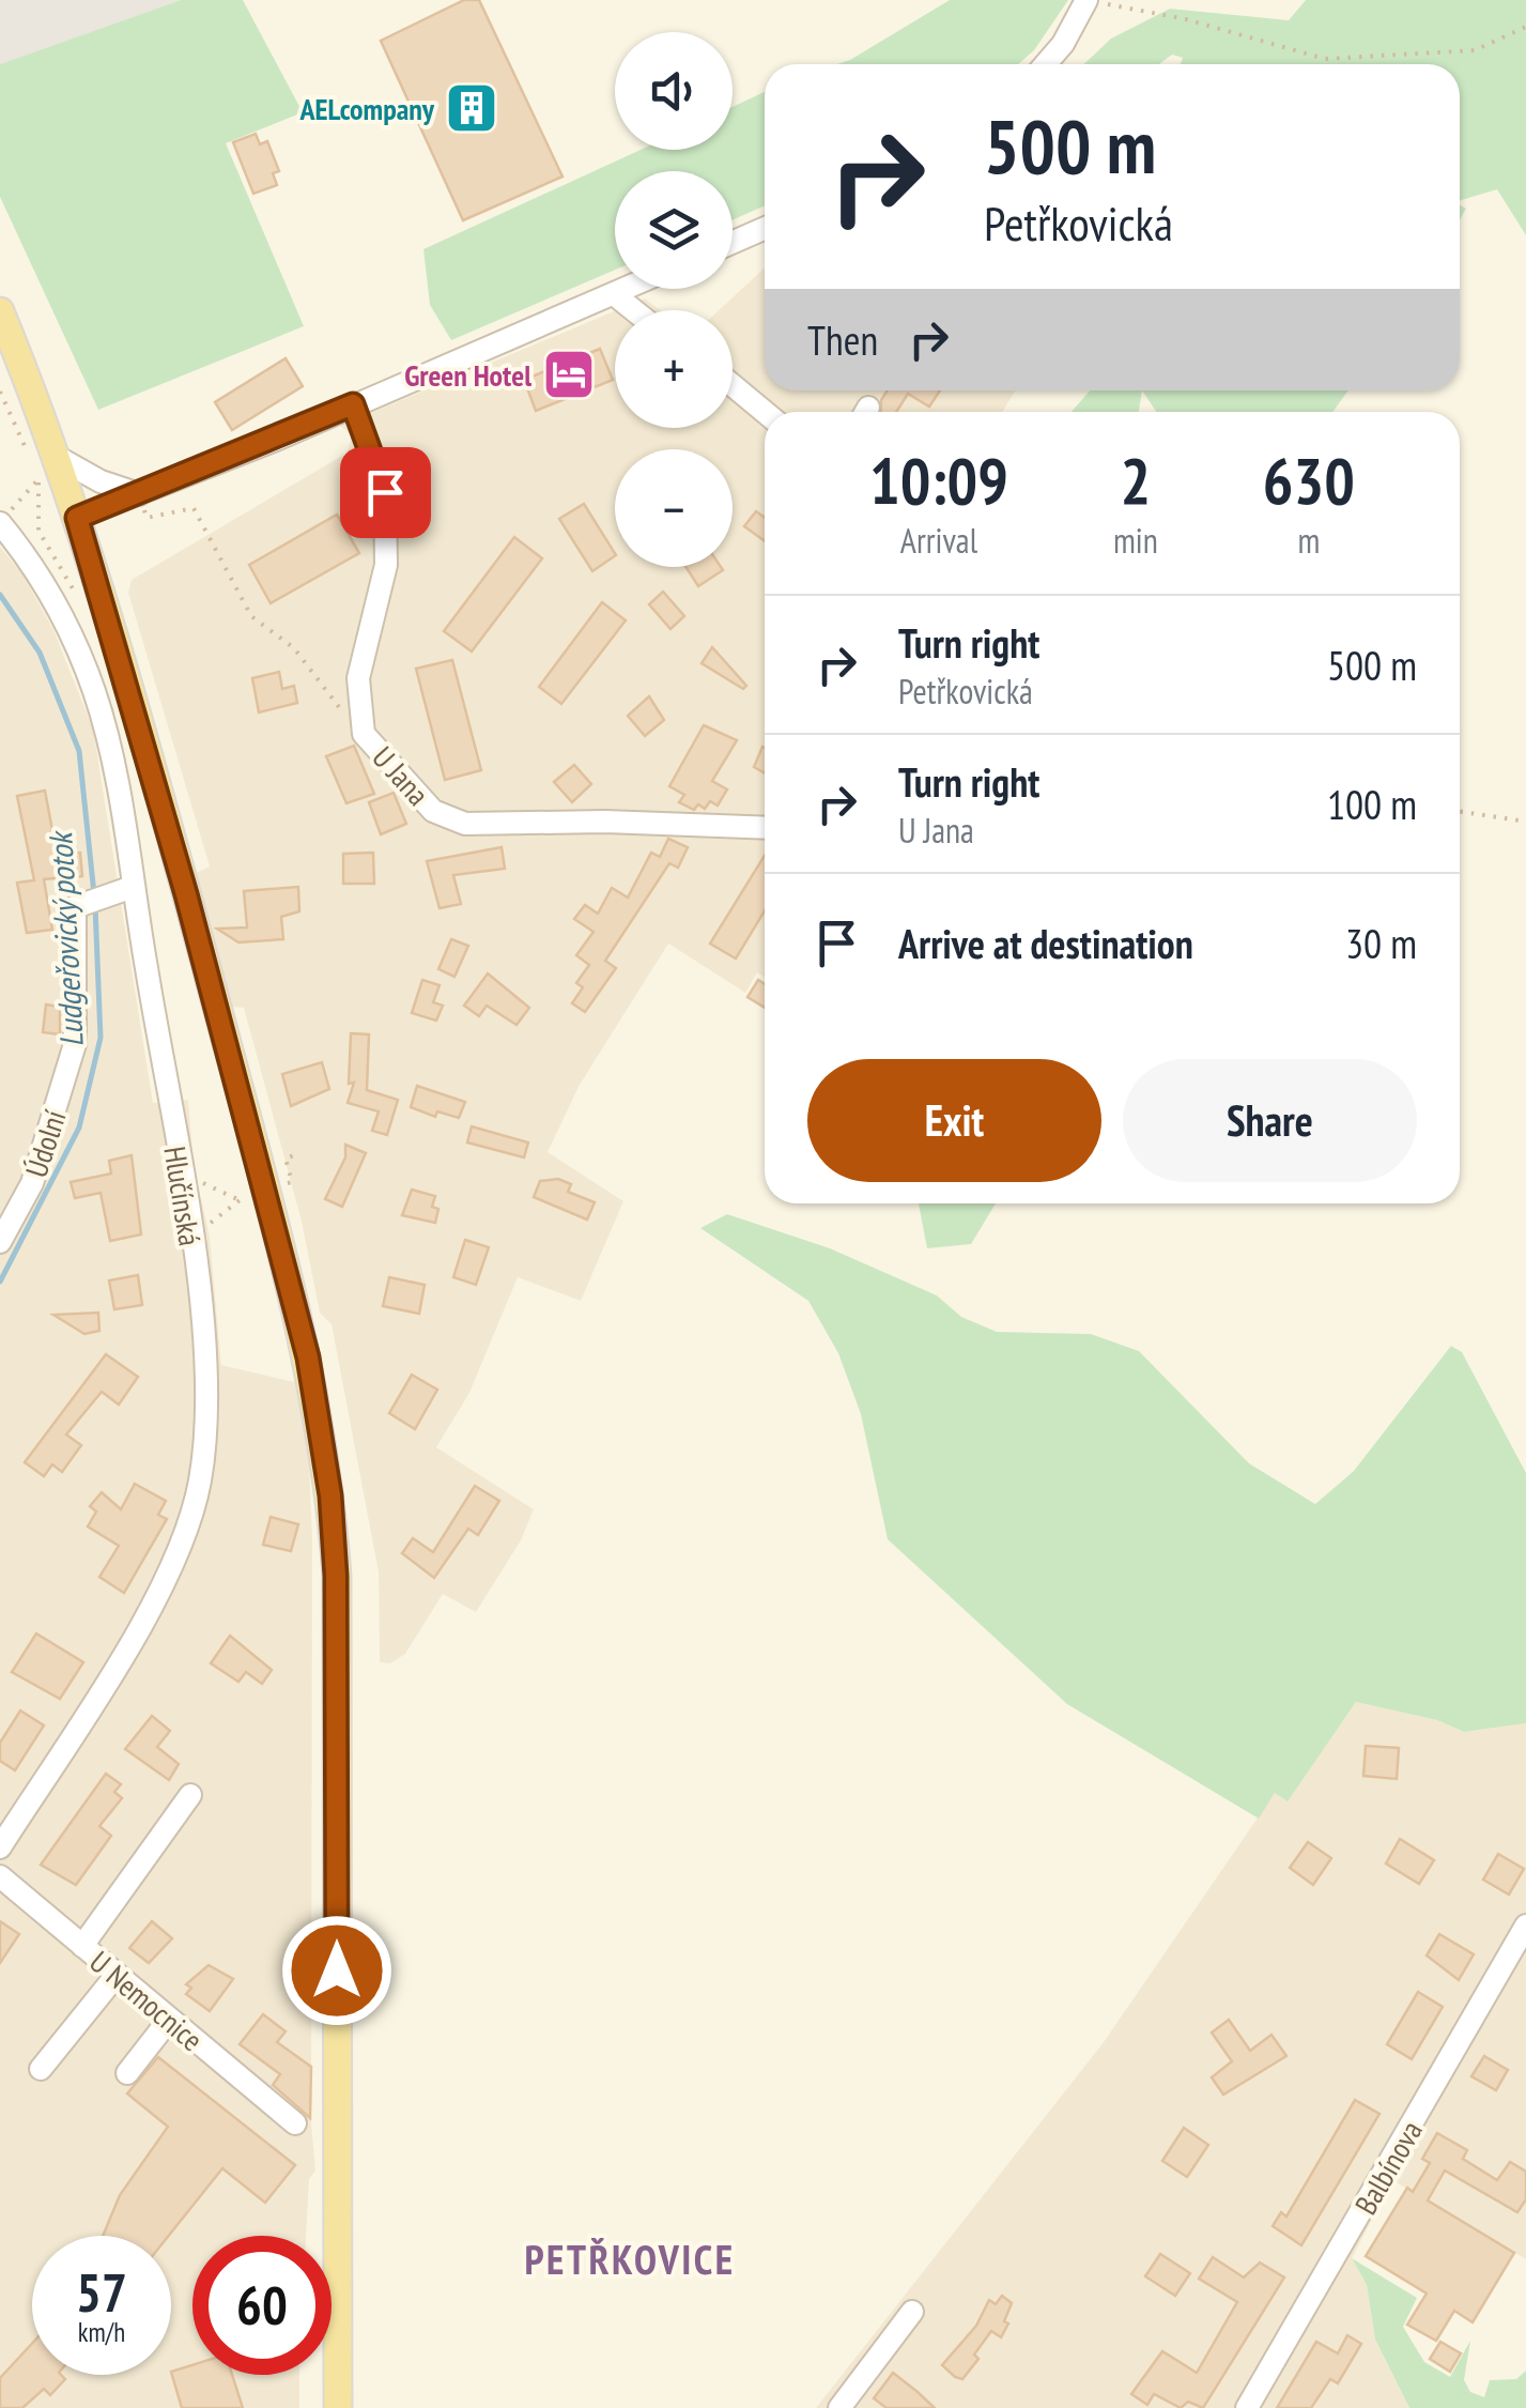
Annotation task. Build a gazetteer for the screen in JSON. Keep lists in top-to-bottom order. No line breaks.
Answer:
{"streets":{"street":["U Jana","Údolní","Hlučínská","U Nemocnice","Balbínova"]},"crossings":[["Údolní","Hlučínská"]],"districts":["PETŘKOVICE"],"water":["Ludgeřovický potok"],"places":{"building":["AELcompany"],"hotel":["Green Hotel"]},"page":{"map_buttons":["+","−"],"turn":["500 m","Petřkovická"],"then":"Then","eta":["10:09","Arrival","2","min","630","m"],"list":[{"name":"Turn right","note":"Petřkovická","value":"500 m"},{"name":"Turn right","note":"U Jana","value":"100 m"},{"name":"Arrive at destination","value":"30 m"}],"buttons":["Exit","Share"],"speed":"57 km/h","limit":"60"}}
